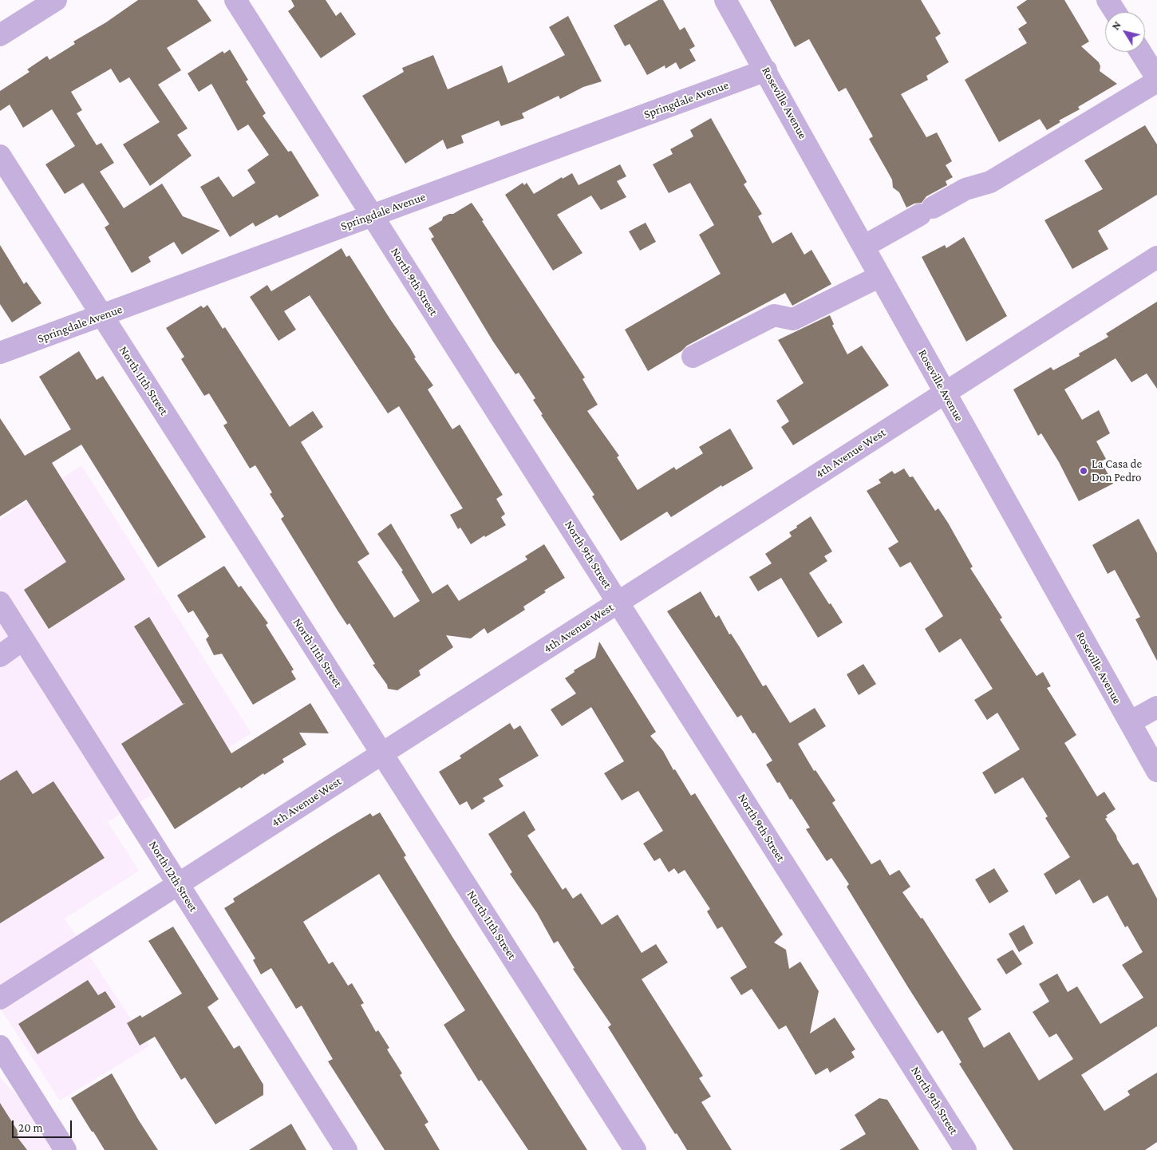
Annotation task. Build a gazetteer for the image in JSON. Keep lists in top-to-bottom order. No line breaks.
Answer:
{"streets":{"street":["Springdale Avenue","Roseville Avenue","North 9th Street","North 11th Street","4th Avenue West","North 12th Street"]},"crossings":[["Springdale Avenue","Roseville Avenue"],["Springdale Avenue","North 9th Street"],["Springdale Avenue","North 11th Street"],["Roseville Avenue","4th Avenue West"],["North 9th Street","4th Avenue West"],["North 11th Street","4th Avenue West"],["4th Avenue West","North 12th Street"]],"places":["La Casa de Don Pedro"],"scale_bar":"20 m","north":"top left"}
